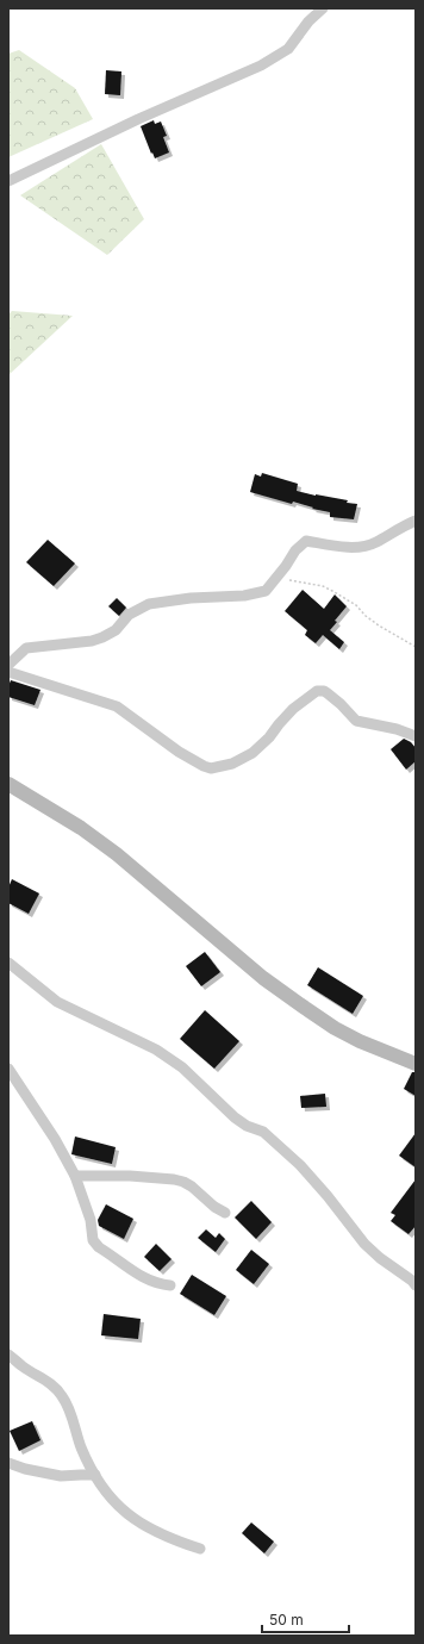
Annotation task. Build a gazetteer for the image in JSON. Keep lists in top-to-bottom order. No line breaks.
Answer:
{"scale_bar":"50 m"}
